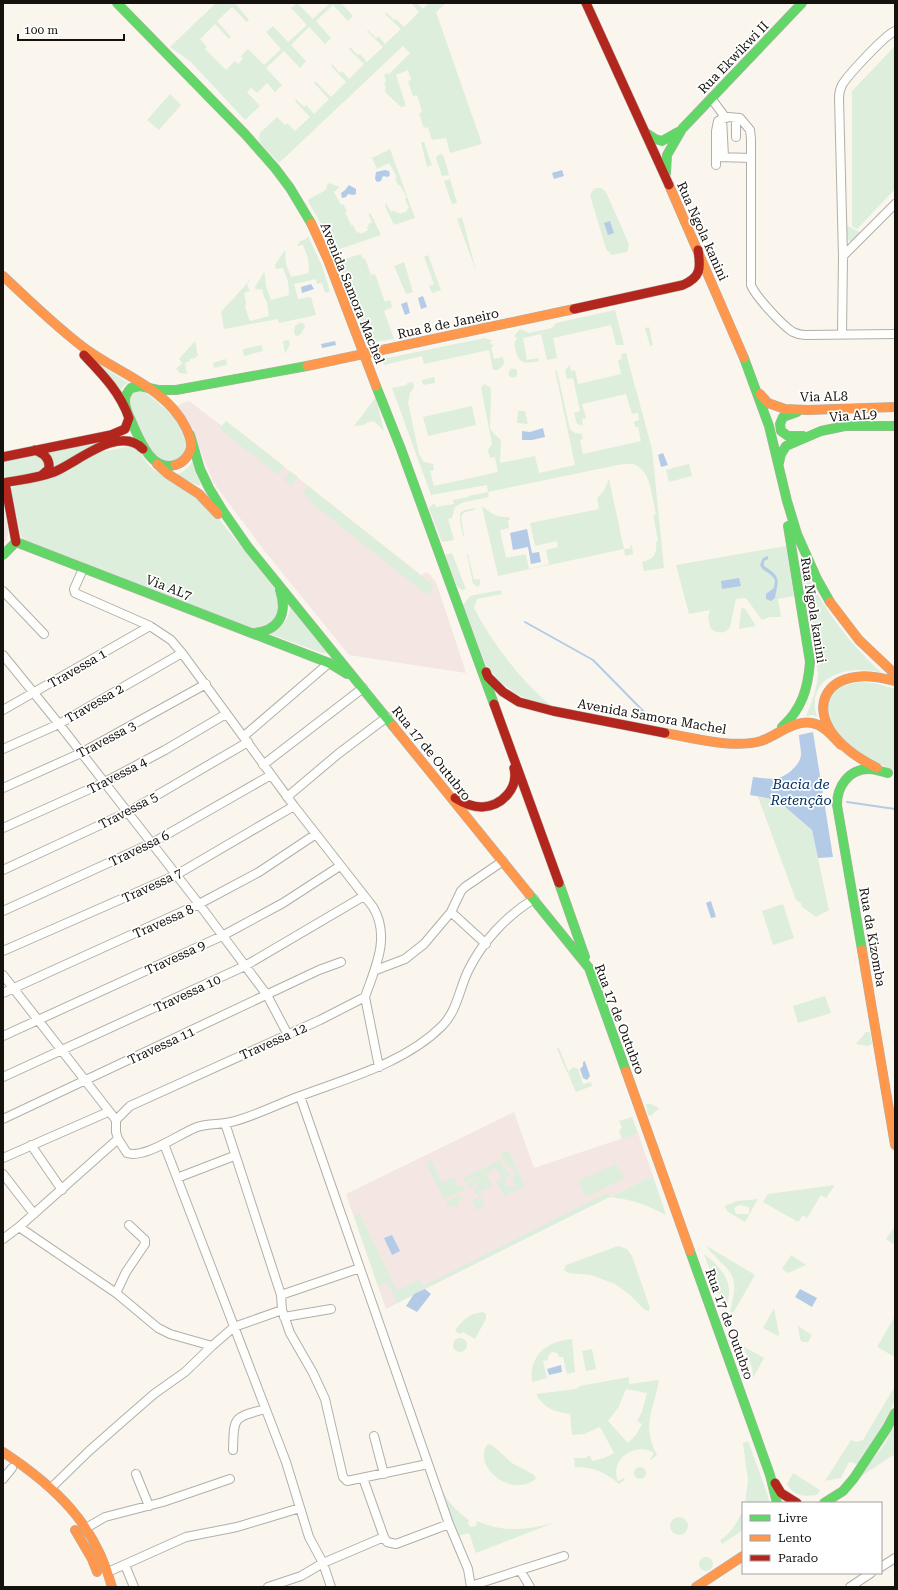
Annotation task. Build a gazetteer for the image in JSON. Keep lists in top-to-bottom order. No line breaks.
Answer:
{"streets":{"main road":["Rua Ekwikwi II","Rua Ngola kanini","Avenida Samora Machel","Rua 8 de Janeiro","Via AL8","Via AL9","Via AL7","Rua 17 de Outubro","Rua da Kizomba"],"street":["Travessa 1","Travessa 2","Travessa 3","Travessa 4","Travessa 5","Travessa 6","Travessa 7","Travessa 8","Travessa 9","Travessa 10","Travessa 12","Travessa 11"]},"crossings":[["Rua Ekwikwi II","Rua Ngola kanini"],["Rua Ngola kanini","Avenida Samora Machel"],["Rua Ngola kanini","Rua 8 de Janeiro"],["Rua Ngola kanini","Via AL8"],["Rua Ngola kanini","Via AL9"],["Avenida Samora Machel","Rua 8 de Janeiro"],["Avenida Samora Machel","Rua 17 de Outubro"],["Rua 8 de Janeiro","Rua 17 de Outubro"],["Via AL7","Rua 17 de Outubro"],["Via AL7","Travessa 5"]],"water":["Bacia de Retenção"],"legend":["Livre","Lento","Parado"],"scale_bar":"100 m"}
